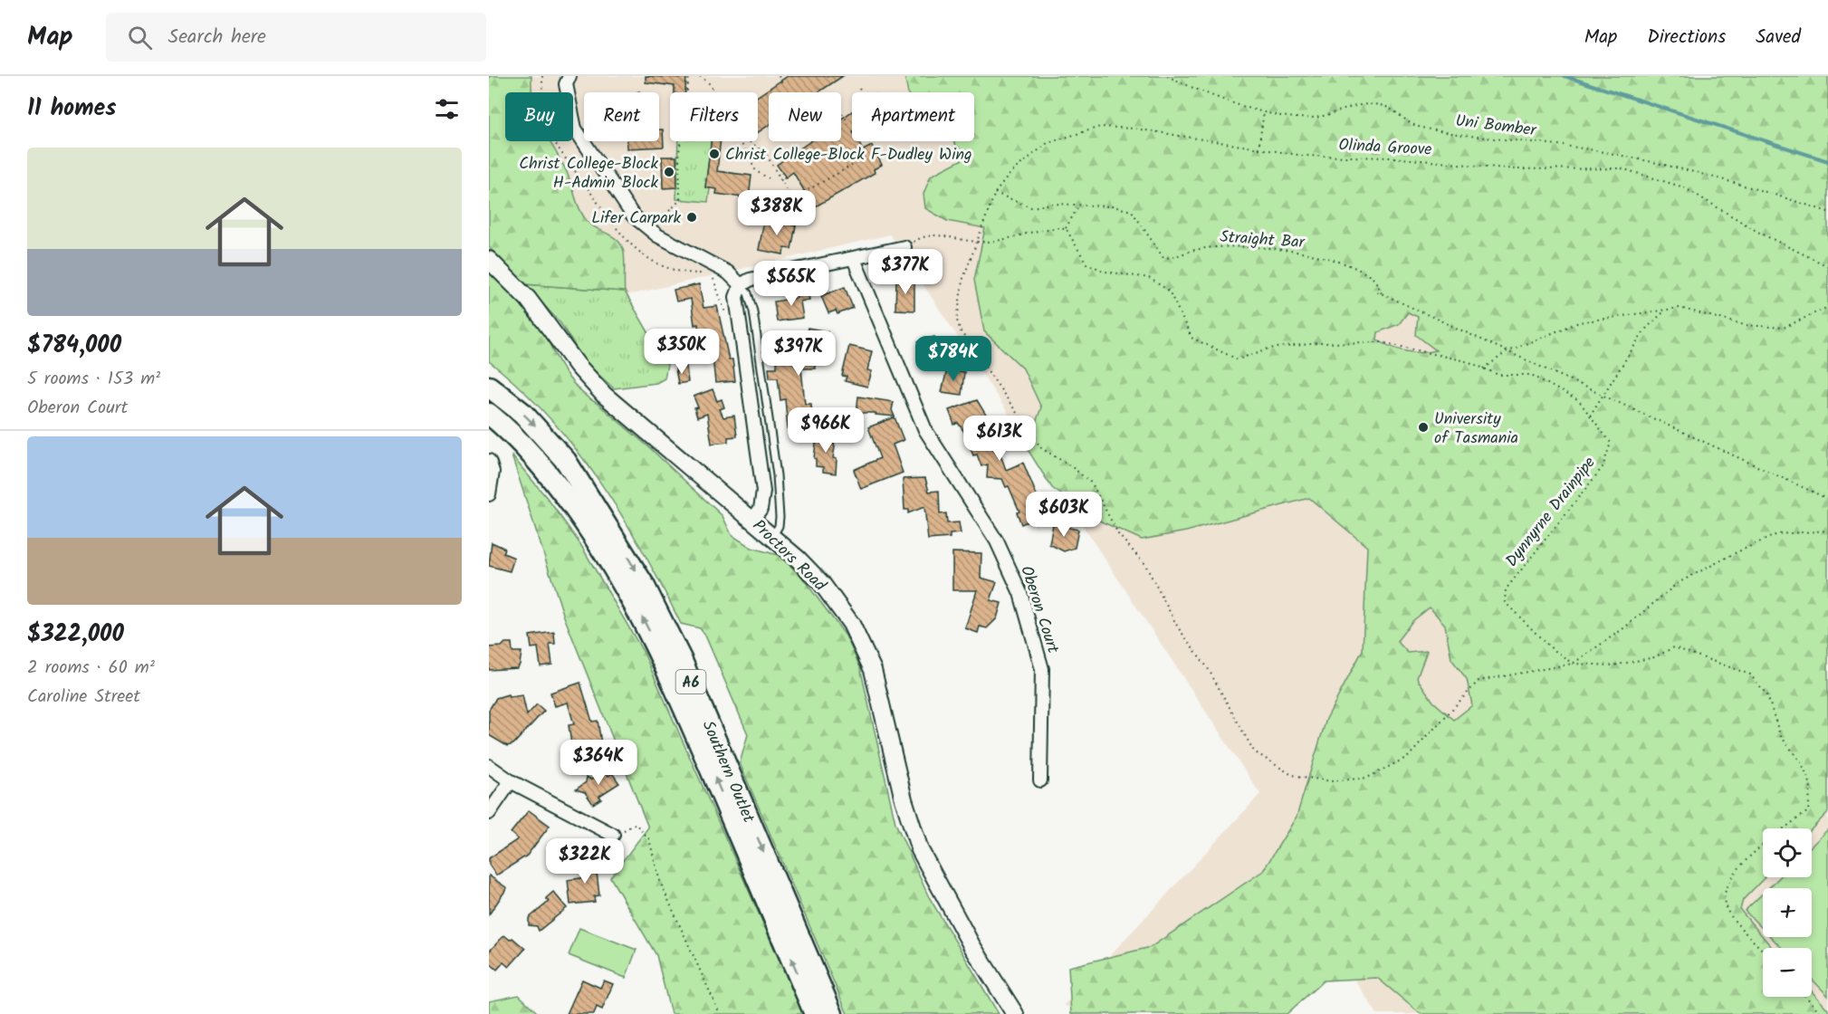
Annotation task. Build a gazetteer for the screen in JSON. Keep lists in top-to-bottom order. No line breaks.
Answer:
{"streets":{"highway":["A6","Southern Outlet"],"street":["Proctors Road","Oberon Court"],"path":["Uni Bomber","Olinda Groove","Straight Bar","Dynnyrne Drainpipe"]},"crossings":[["Olinda Groove","Straight Bar"],["Olinda Groove","Dynnyrne Drainpipe"]],"places":["Christ College-Block F-Dudley Wing","Christ College-Block H-Admin Block","Lifer Carpark","University of Tasmania"],"page":{"header":"Map","search":"Search here","nav":["Map","Directions","Saved"],"heading":"11 homes","chip":["Buy","Rent","Filters","New","Apartment"],"list":[{"name":"$784,000","note":"5 rooms · 153 m² · Oberon Court"},{"name":"$322,000","note":"2 rooms · 60 m² · Caroline Street"}],"price":["$388K","$377K","$565K","$350K","$397K","$784K","$966K","$613K","$603K","$364K","$322K"],"map_buttons":["+","−"]}}
